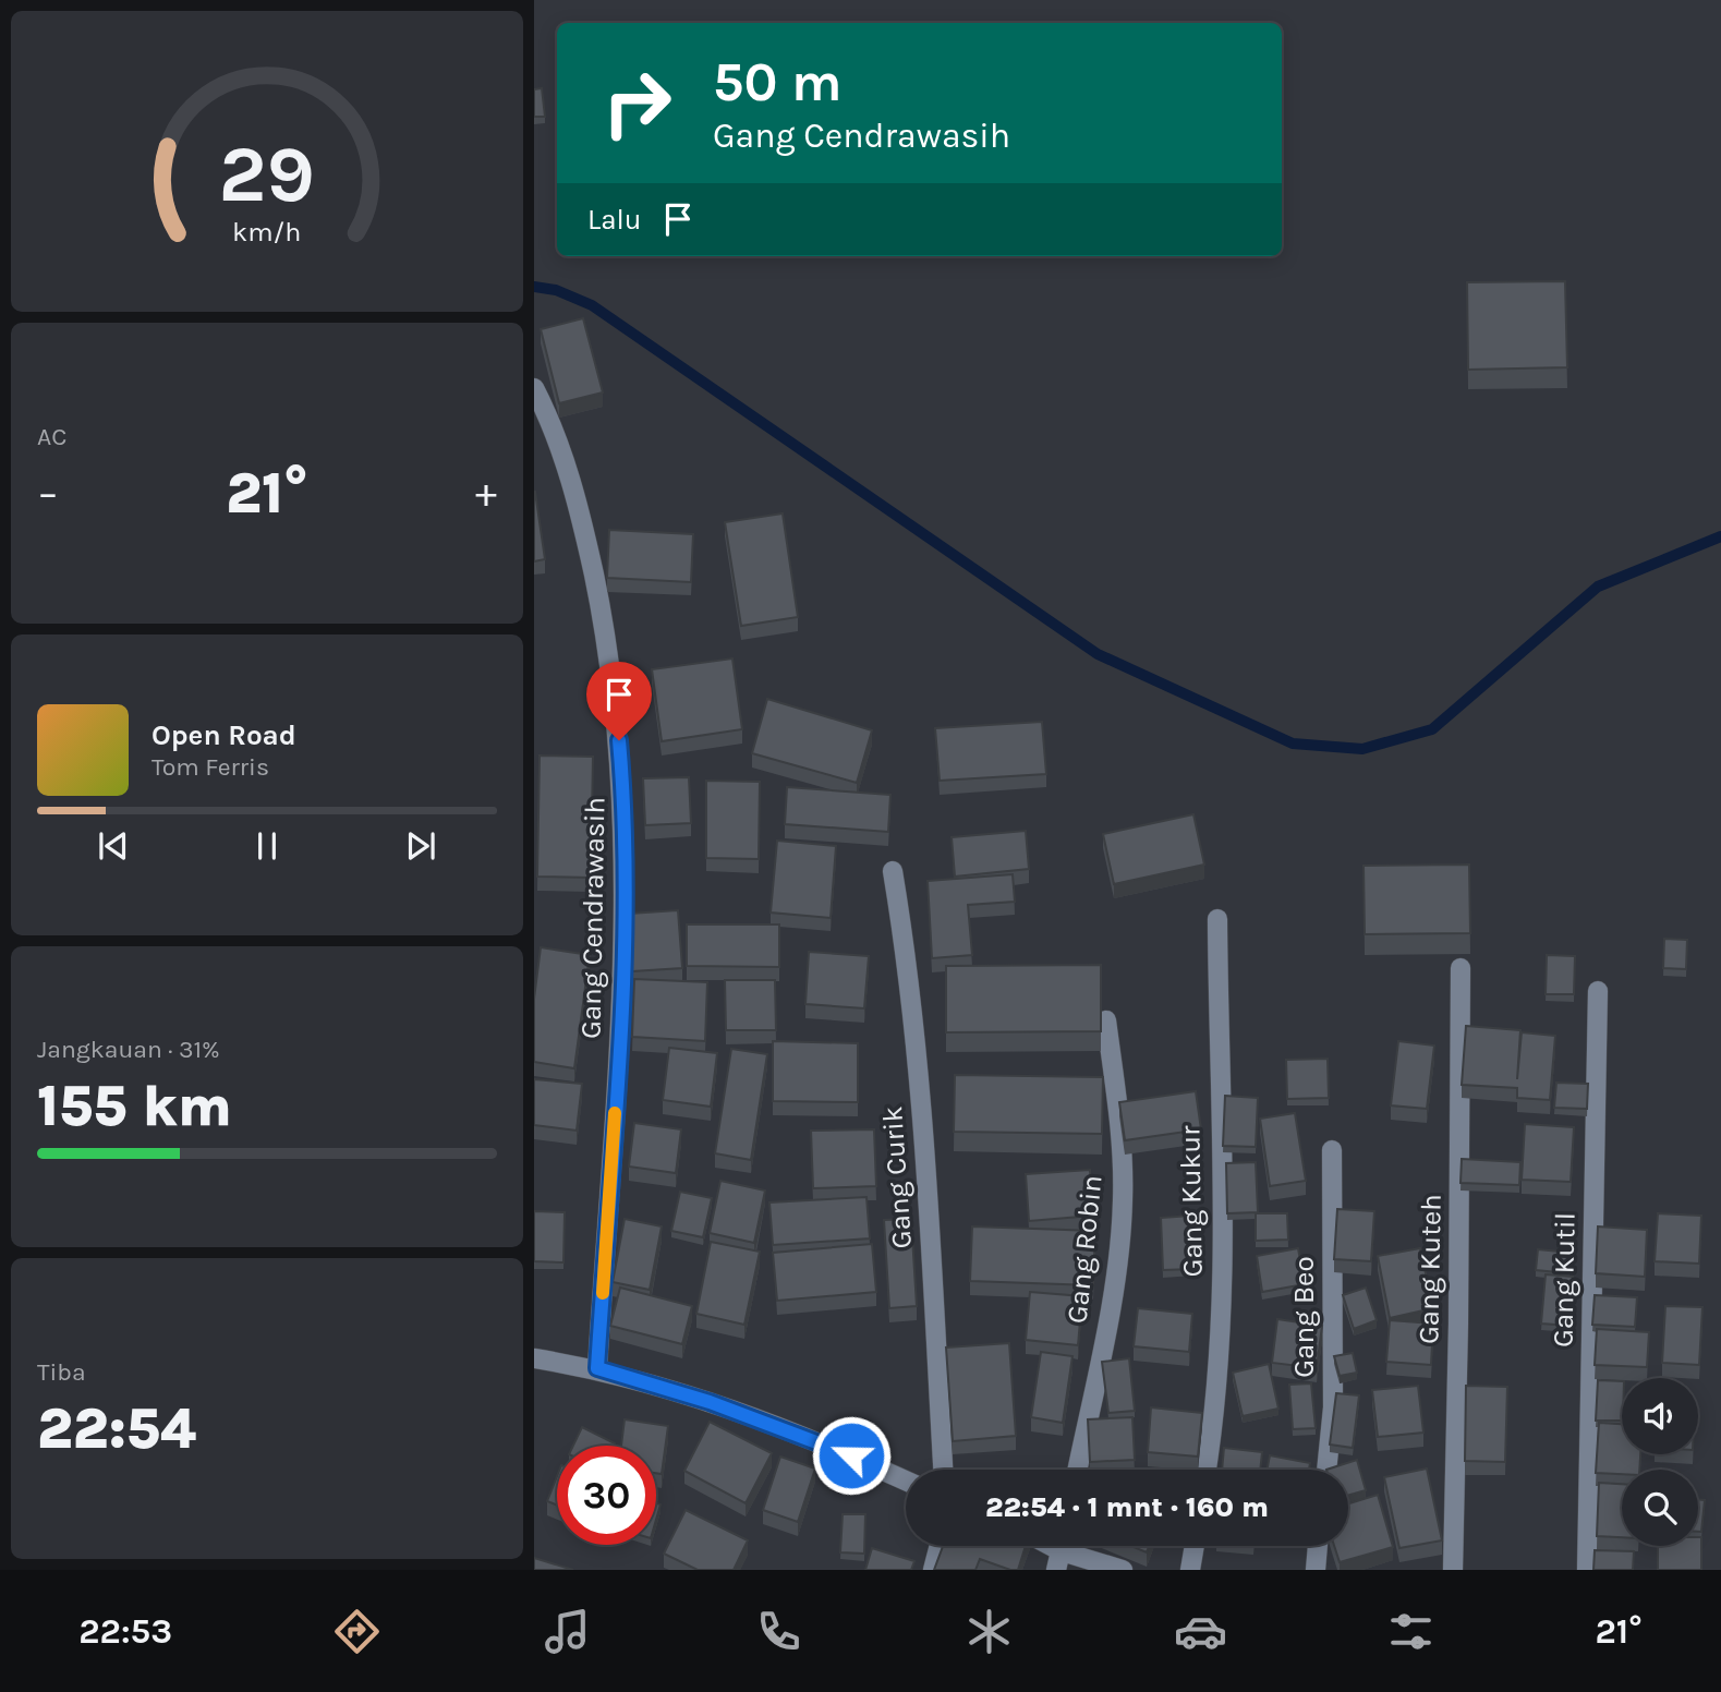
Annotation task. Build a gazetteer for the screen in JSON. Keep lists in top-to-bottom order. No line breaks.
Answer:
{"streets":{"street":["Gang Cendrawasih","Gang Curik","Gang Kukur","Gang Robin","Gang Kuteh","Gang Kutil","Gang Beo"]},"page":{"turn":["50 m","Gang Cendrawasih"],"then":"Lalu","tile":["AC",["Jangkauan · 31%","155 km"],["Tiba","22:54"]],"heat":["−","21°","+"],"song":["Open Road","Tom Ferris"],"limit":"30","trip":"22:54 · 1 mnt · 160 m","tabs":["22:53","21°"],"gauge":["29","km/h"]}}
